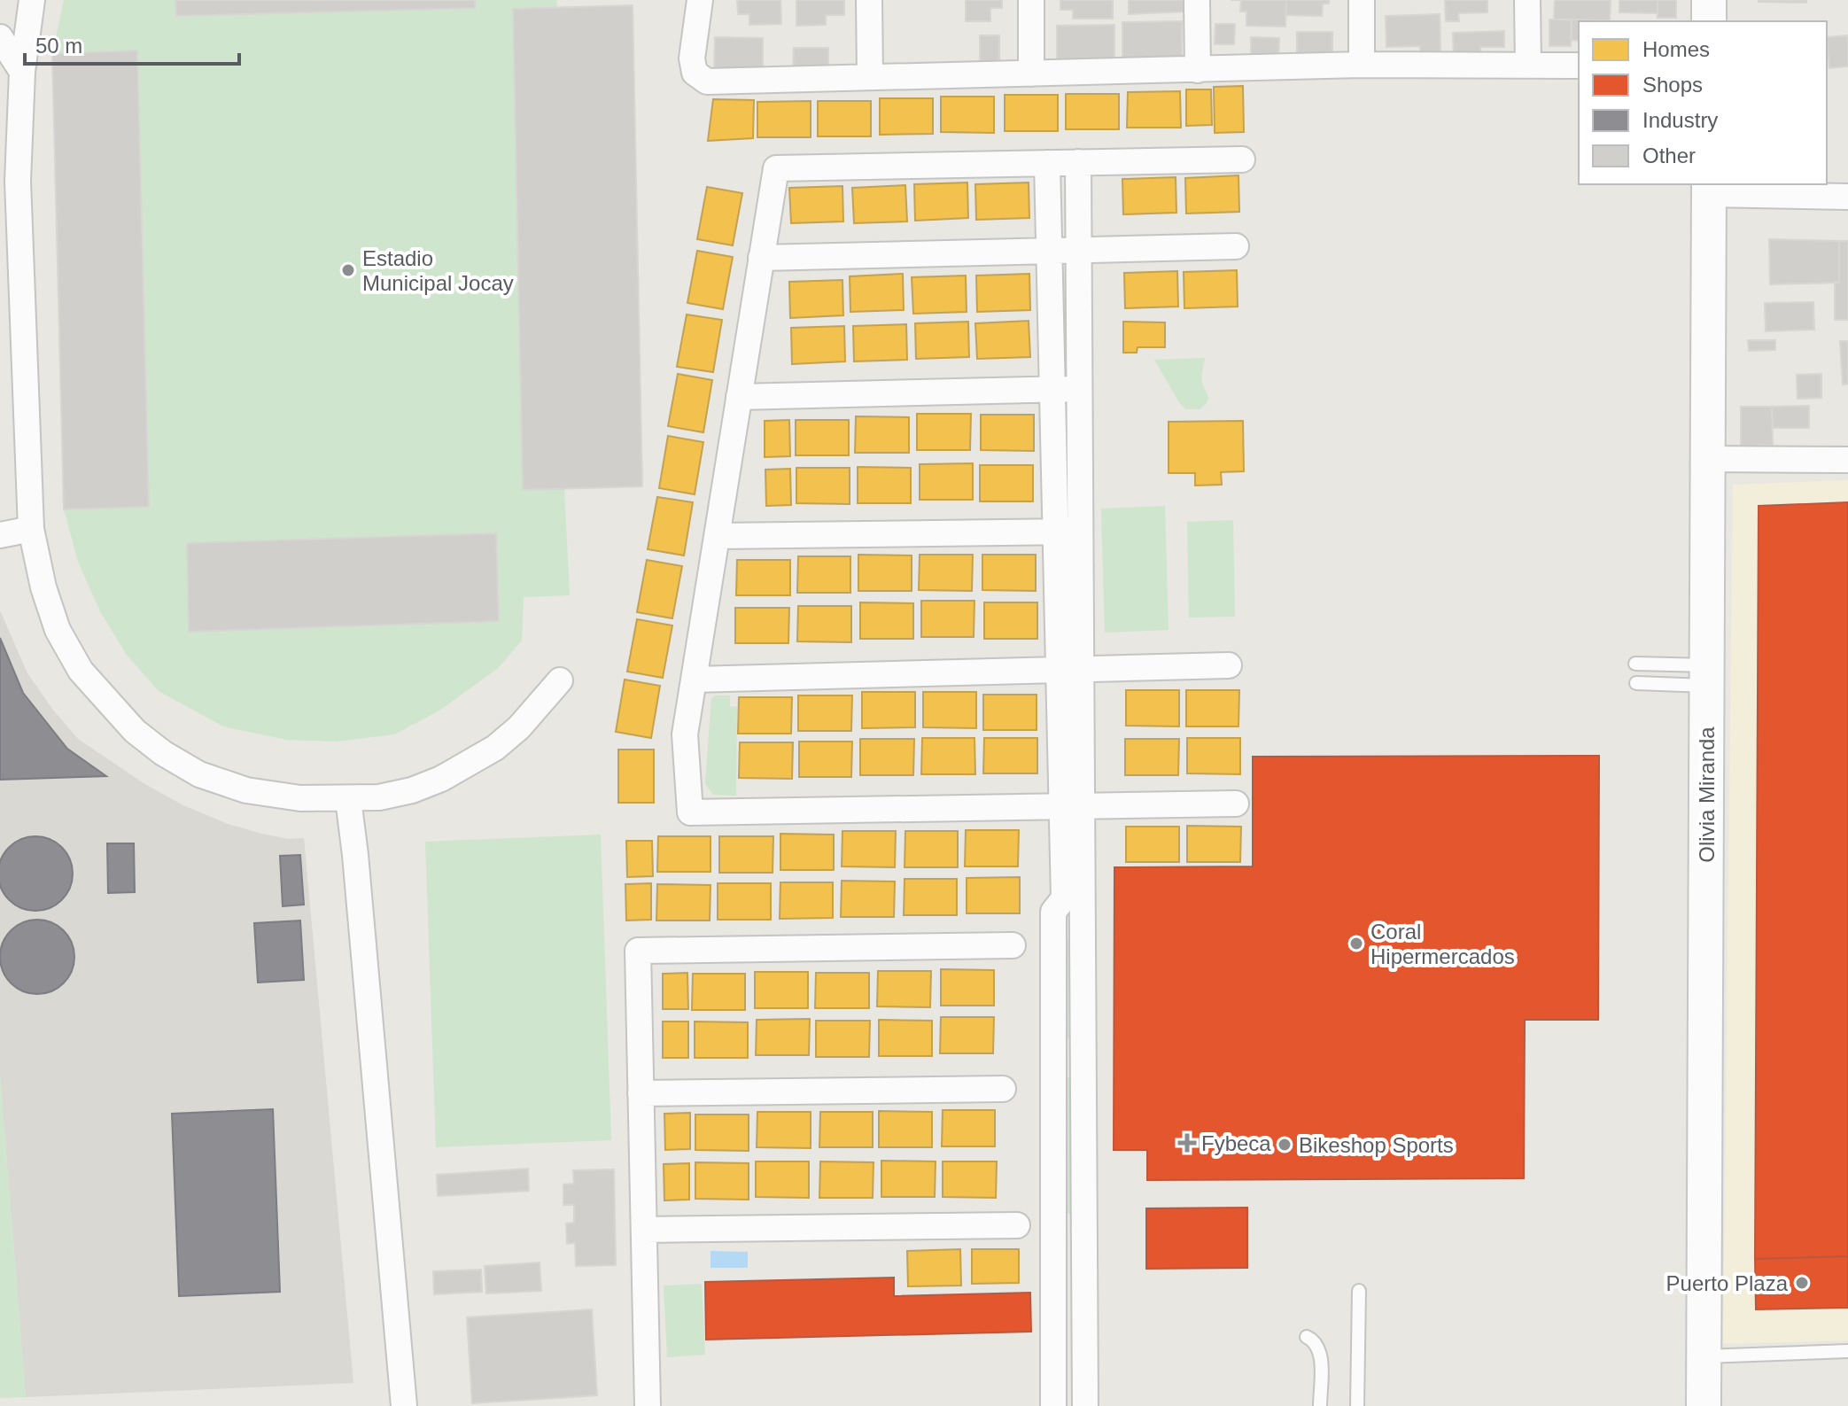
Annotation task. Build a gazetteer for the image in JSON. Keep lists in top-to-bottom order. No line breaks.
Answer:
{"streets":{"street":["Olivia Miranda"]},"places":{"other":["Estadio Municipal Jocay","Coral Hipermercados","Bikeshop Sports","Puerto Plaza"],"health":["Fybeca"]},"legend":["Homes","Shops","Industry","Other"],"scale_bar":"50 m"}
